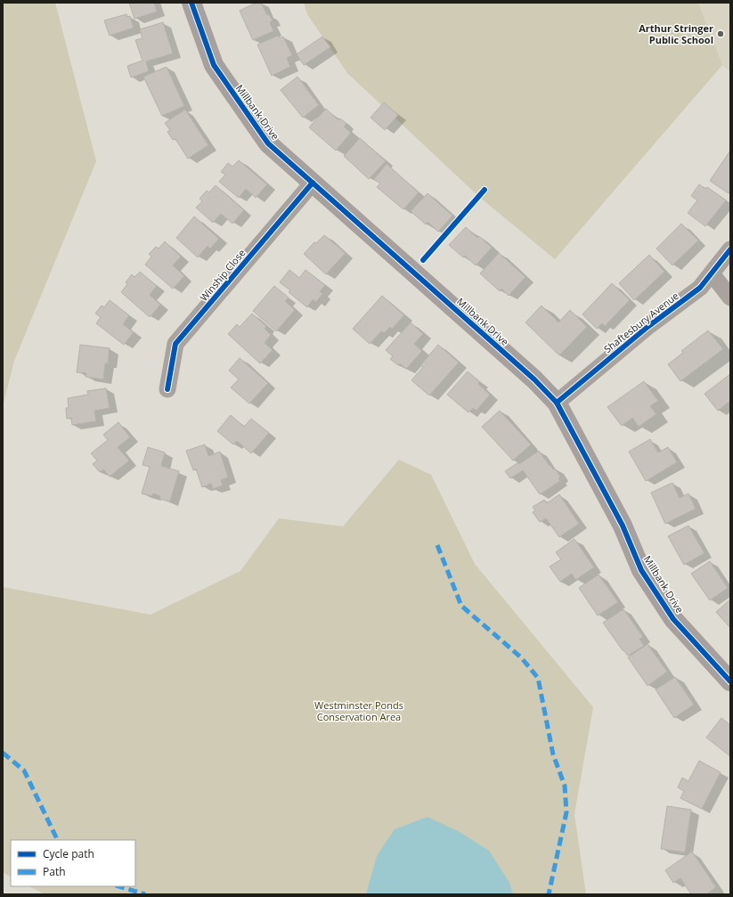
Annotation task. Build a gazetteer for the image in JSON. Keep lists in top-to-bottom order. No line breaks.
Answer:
{"streets":{"street":["Millbank Drive","Winship Close","Shaftesbury Avenue"]},"crossings":[["Millbank Drive","Winship Close"],["Millbank Drive","Shaftesbury Avenue"]],"parks":["Westminster Ponds Conservation Area"],"places":["Arthur Stringer Public School"],"legend":["Cycle path","Path"]}
